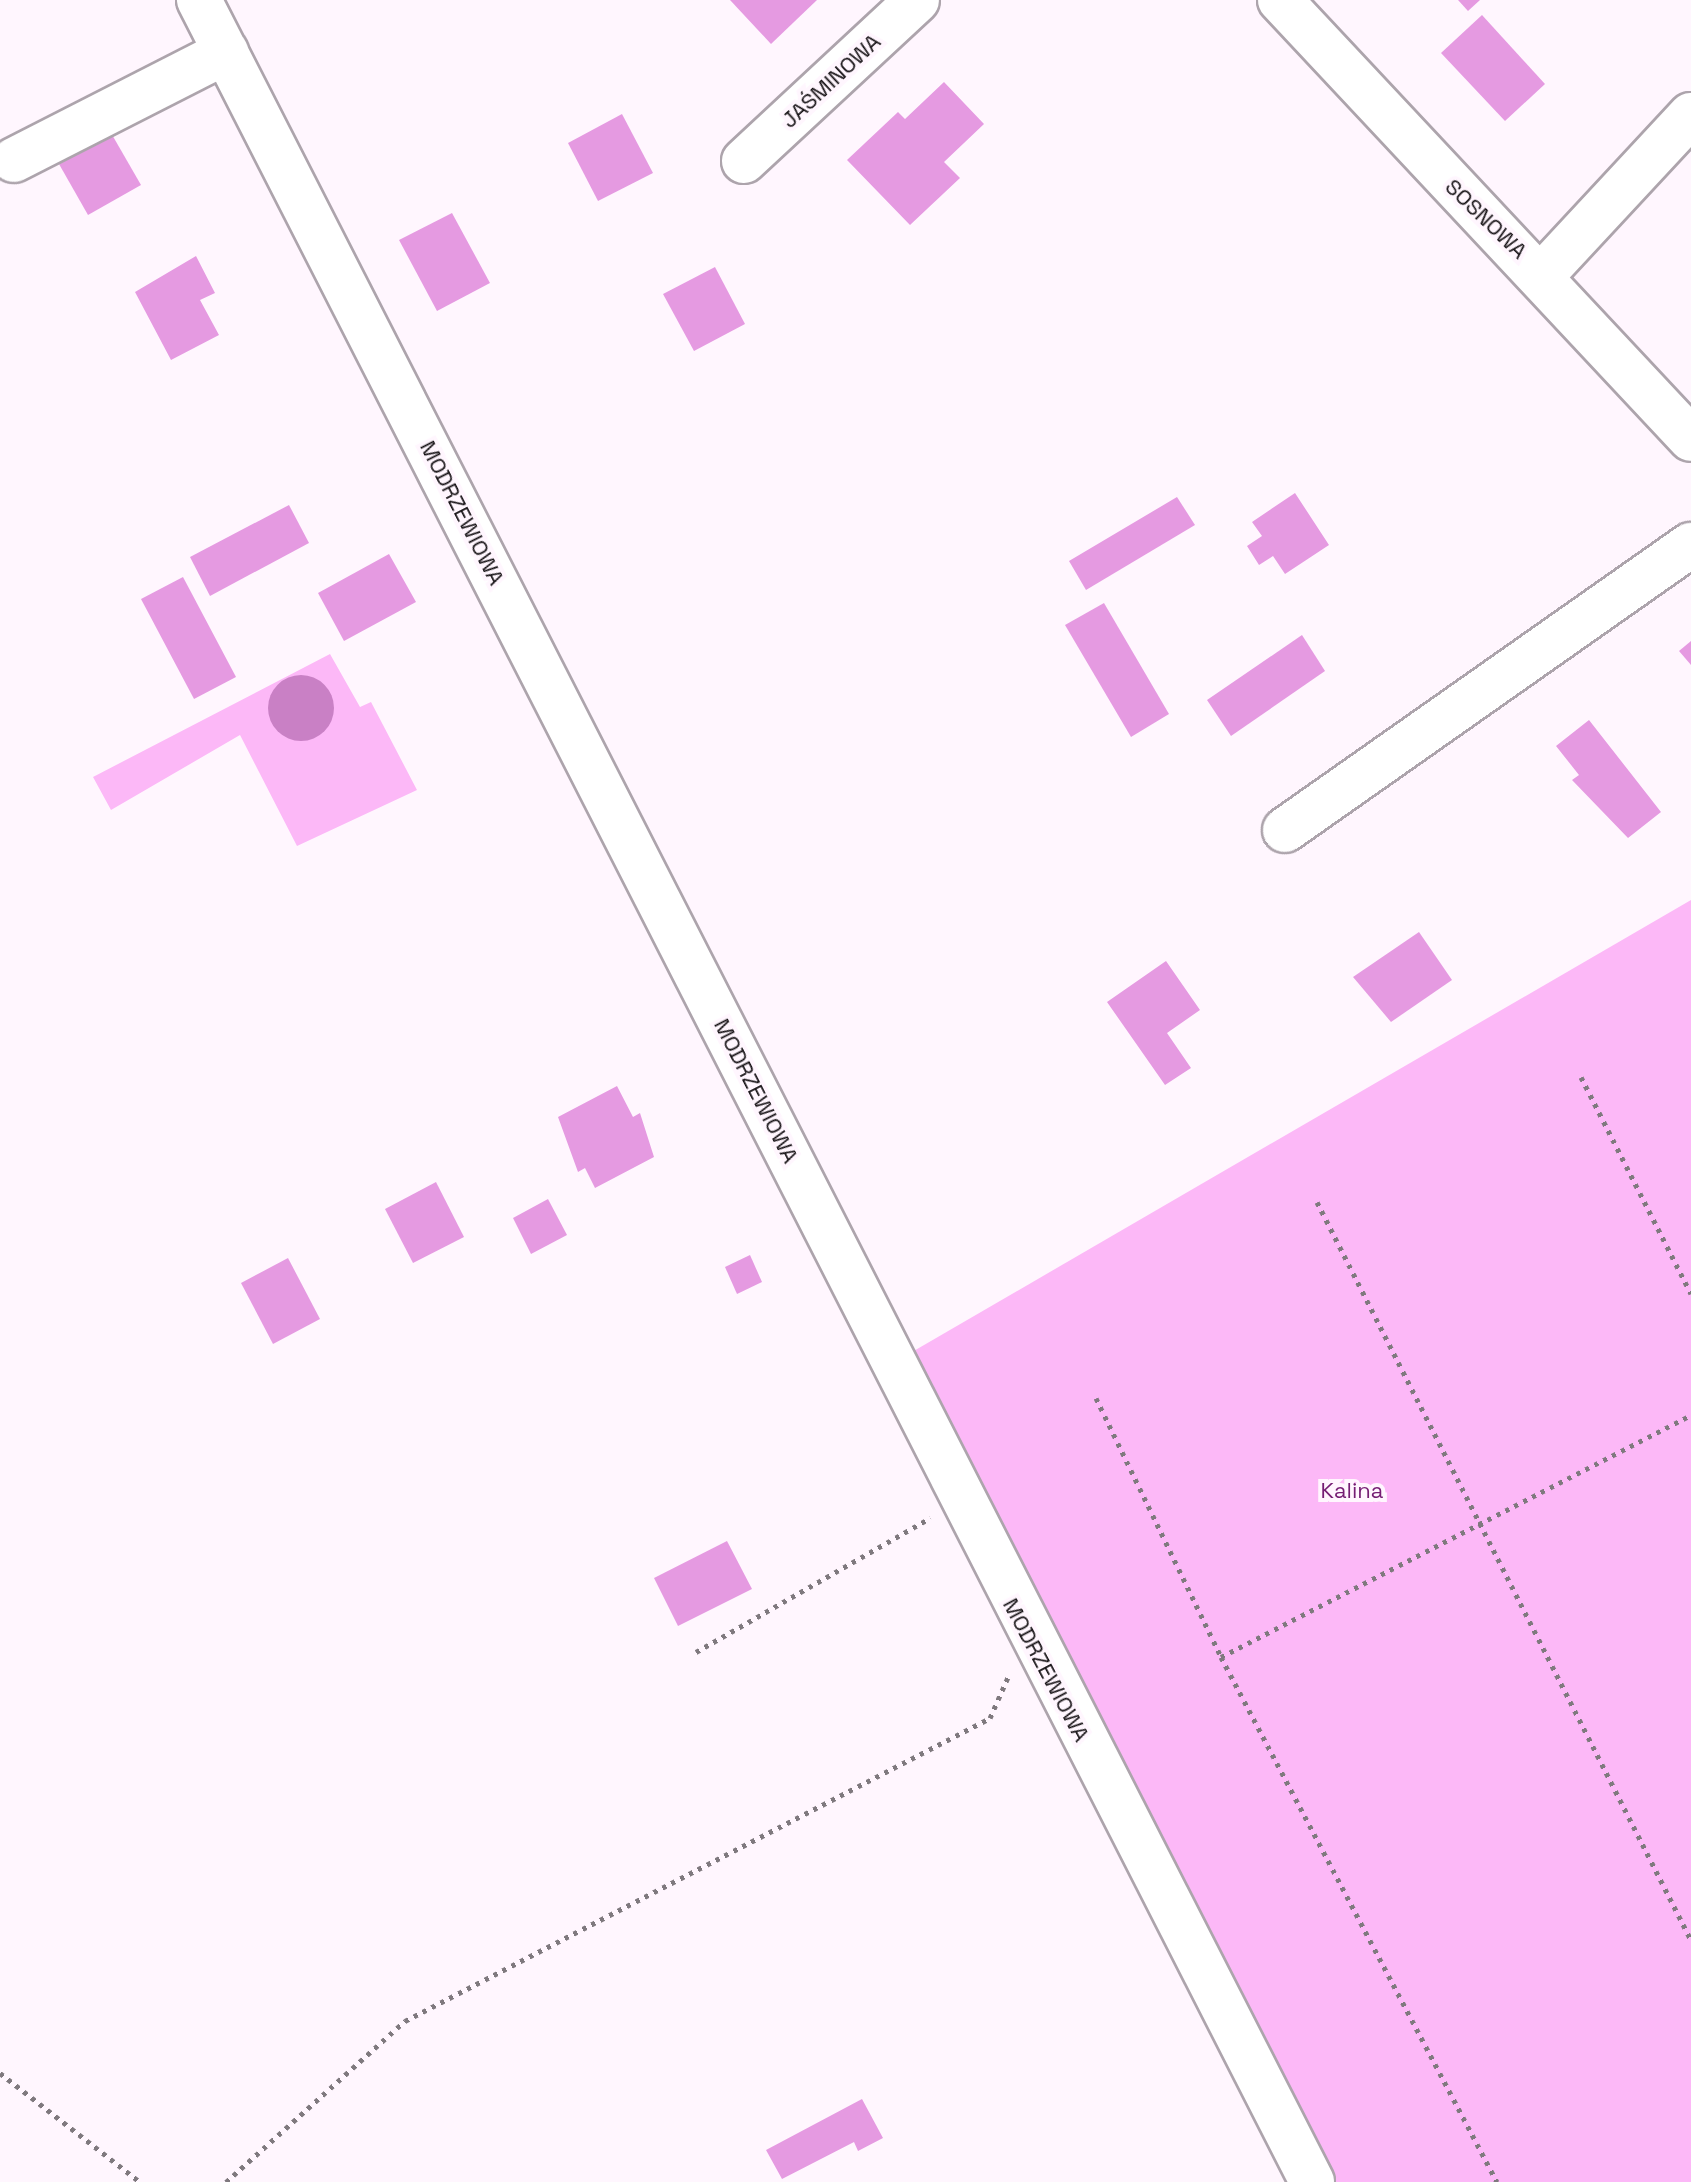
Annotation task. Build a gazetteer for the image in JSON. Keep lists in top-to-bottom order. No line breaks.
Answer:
{"streets":{"street":["JAŚMINOWA","SOSNOWA","MODRZEWIOWA"]},"parks":["Kalina"]}
